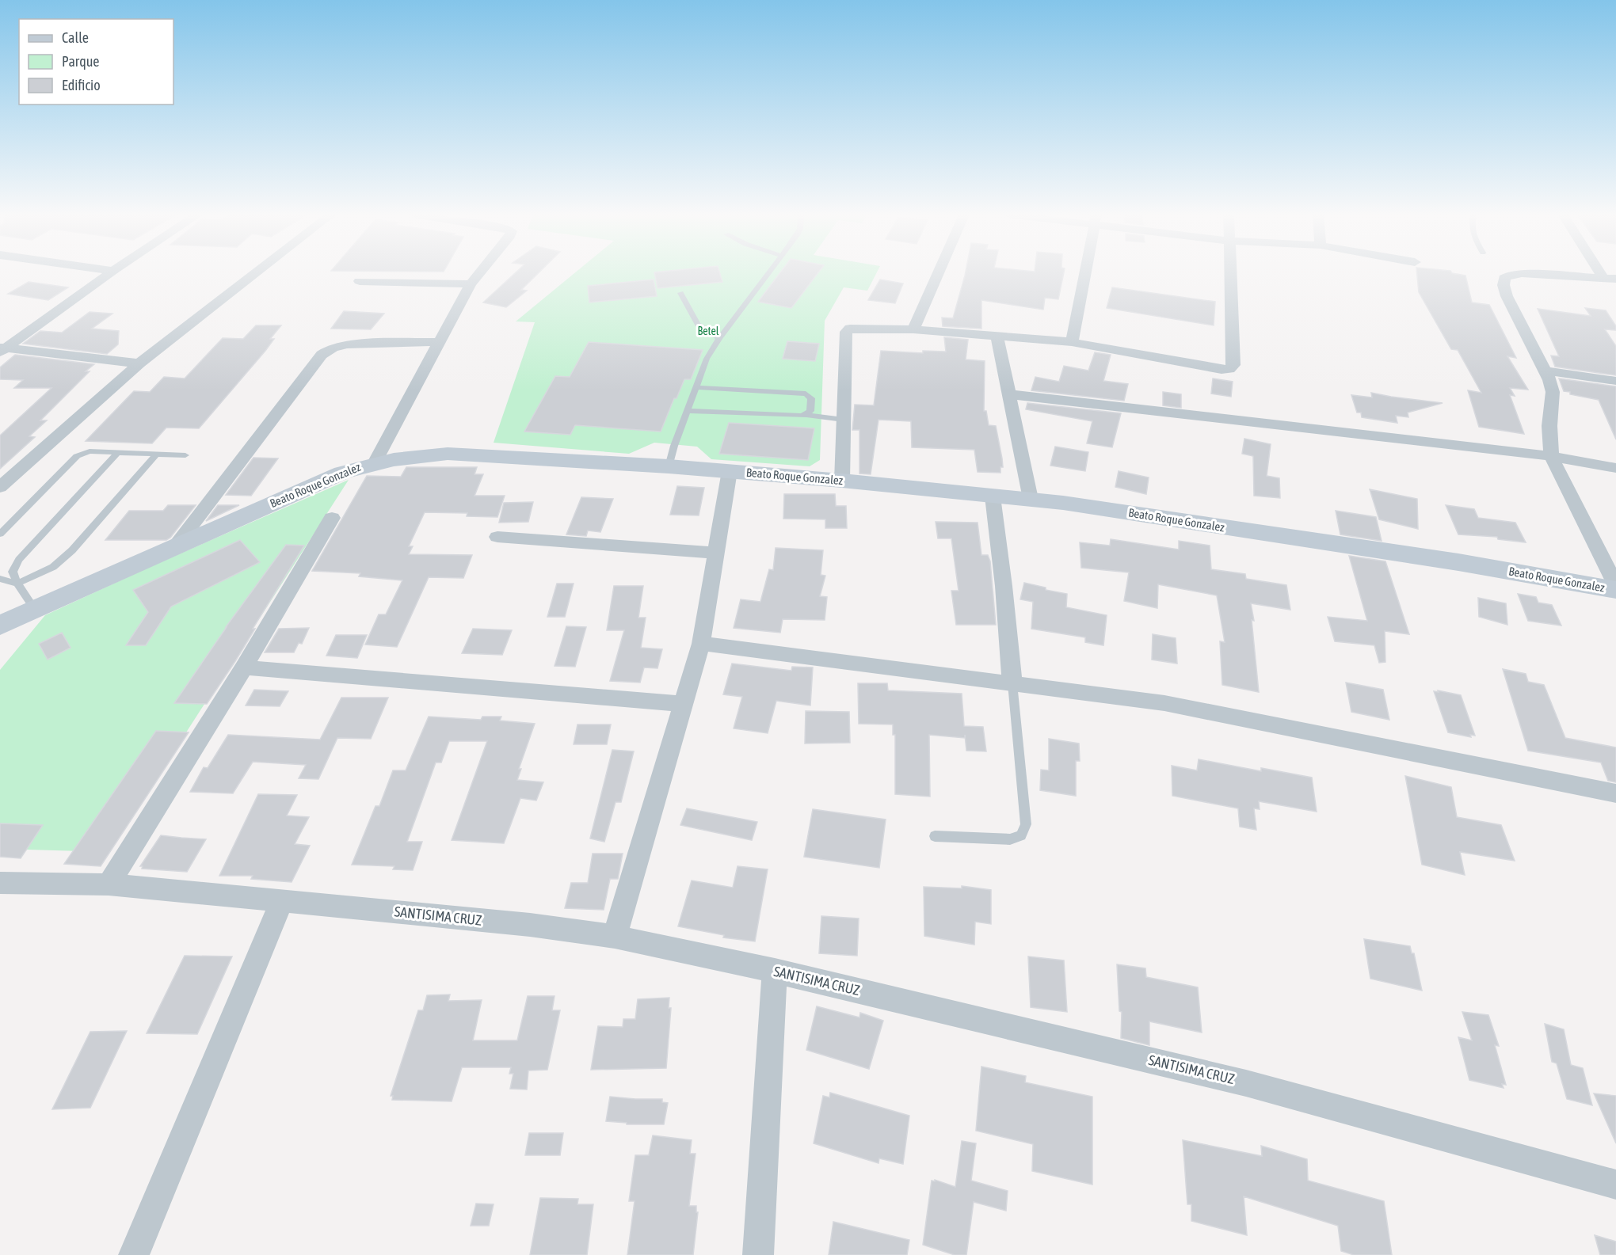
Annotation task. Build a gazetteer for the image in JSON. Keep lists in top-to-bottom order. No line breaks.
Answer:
{"streets":{"street":["Beato Roque Gonzalez","SANTISIMA CRUZ"]},"parks":["Betel"],"legend":["Calle","Parque","Edificio"]}
